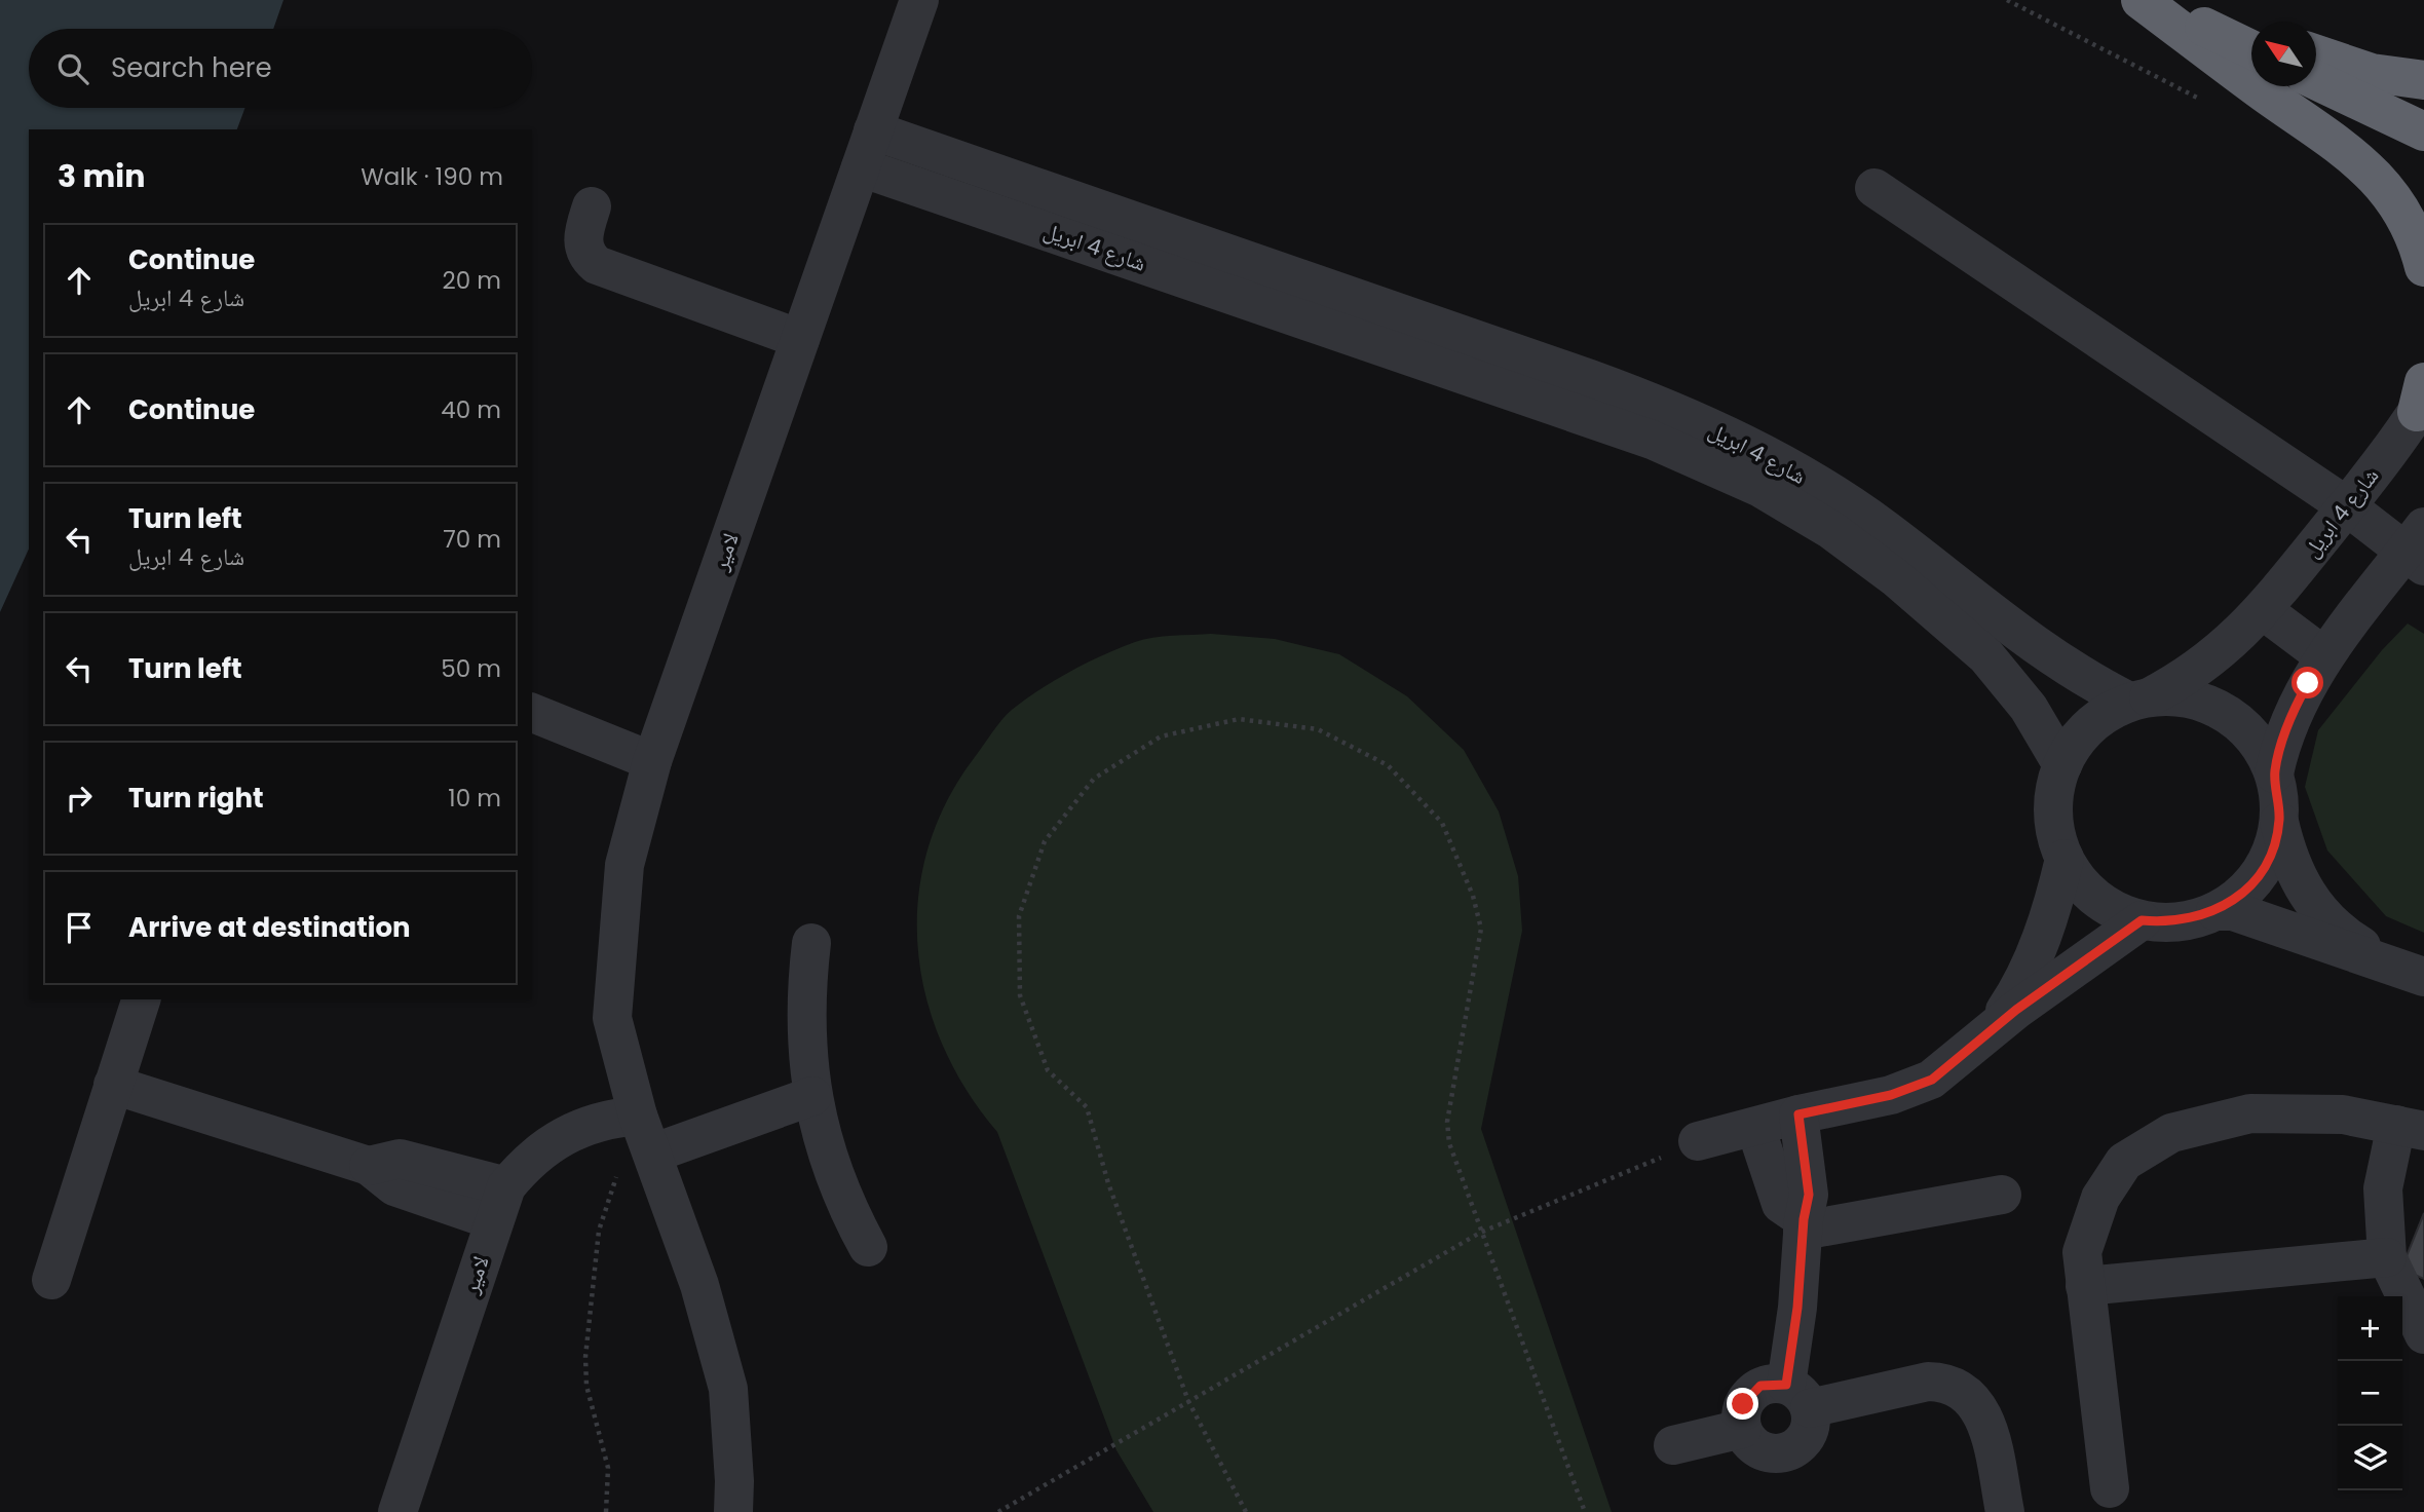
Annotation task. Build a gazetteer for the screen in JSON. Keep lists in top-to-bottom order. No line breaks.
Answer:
{"streets":{"street":["شارع 4 ابريل","لامير"]},"crossings":[["شارع 4 ابريل","لامير"]],"north":"top left","page":{"search":"Search here","heading":["3 min","Walk · 190 m"],"list":[["Continue","شارع 4 ابريل","20 m"],["Continue","40 m"],["Turn left","شارع 4 ابريل","70 m"],["Turn left","50 m"],["Turn right","10 m"],"Arrive at destination"],"map_buttons":["+","−"]}}
